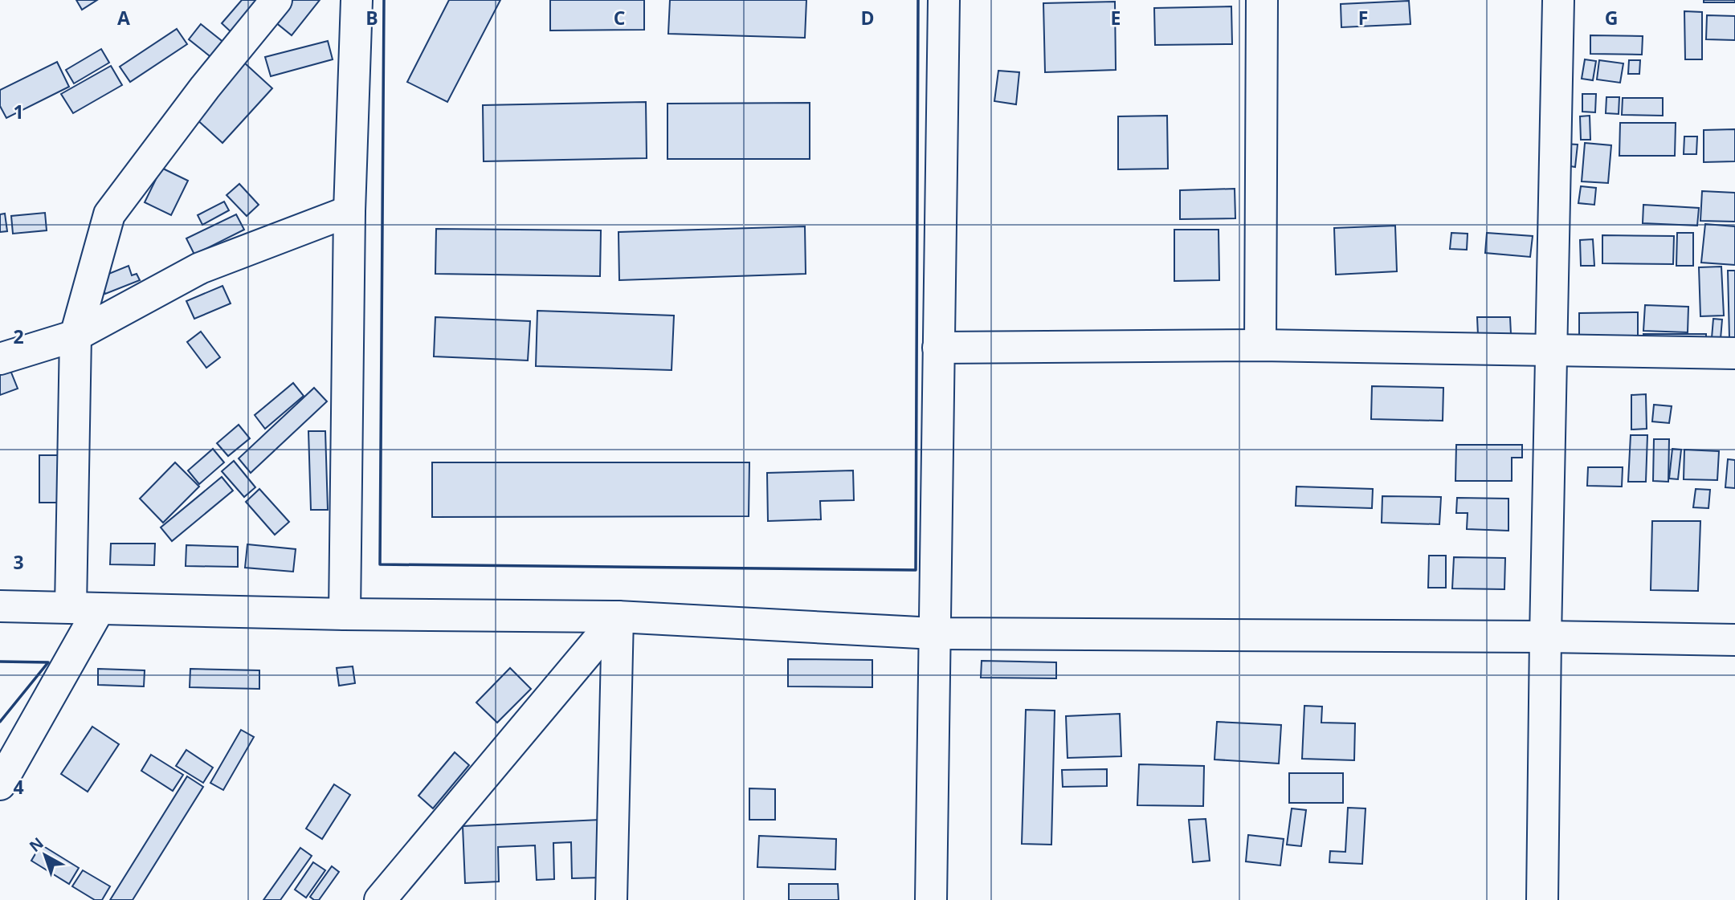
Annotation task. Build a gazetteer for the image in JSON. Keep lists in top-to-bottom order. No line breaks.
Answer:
{"north":"top left","grid":{"columns":["A","B","C","D","E","F","G"],"rows":["1","2","3","4"]}}
